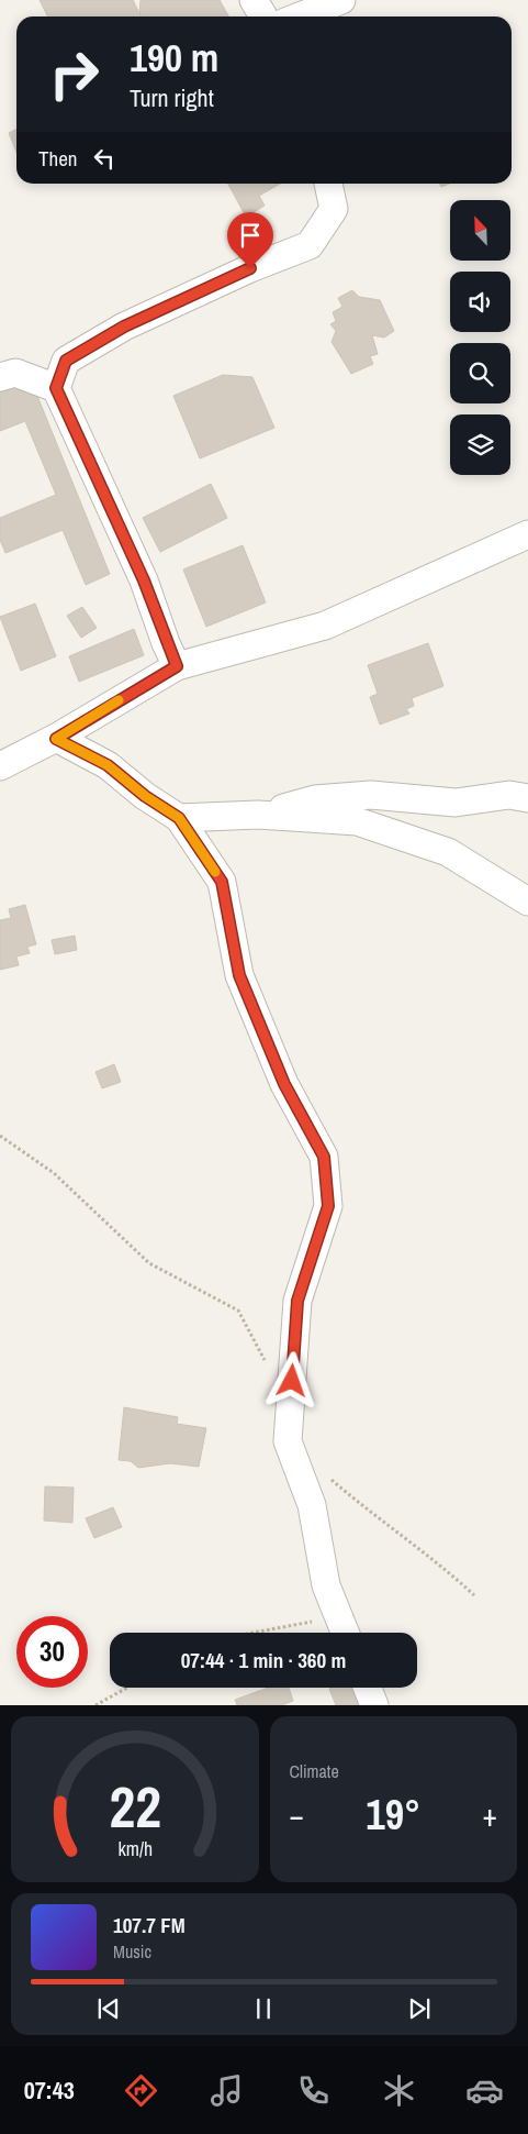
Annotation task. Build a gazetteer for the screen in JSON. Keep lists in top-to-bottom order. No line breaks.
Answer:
{"north":"top left","page":{"turn":["190 m","Turn right"],"then":"Then","limit":"30","trip":"07:44 · 1 min · 360 m","tile":"Climate","heat":["−","19°","+"],"song":["107.7 FM","Music"],"tabs":"07:43","gauge":["22","km/h"]}}
